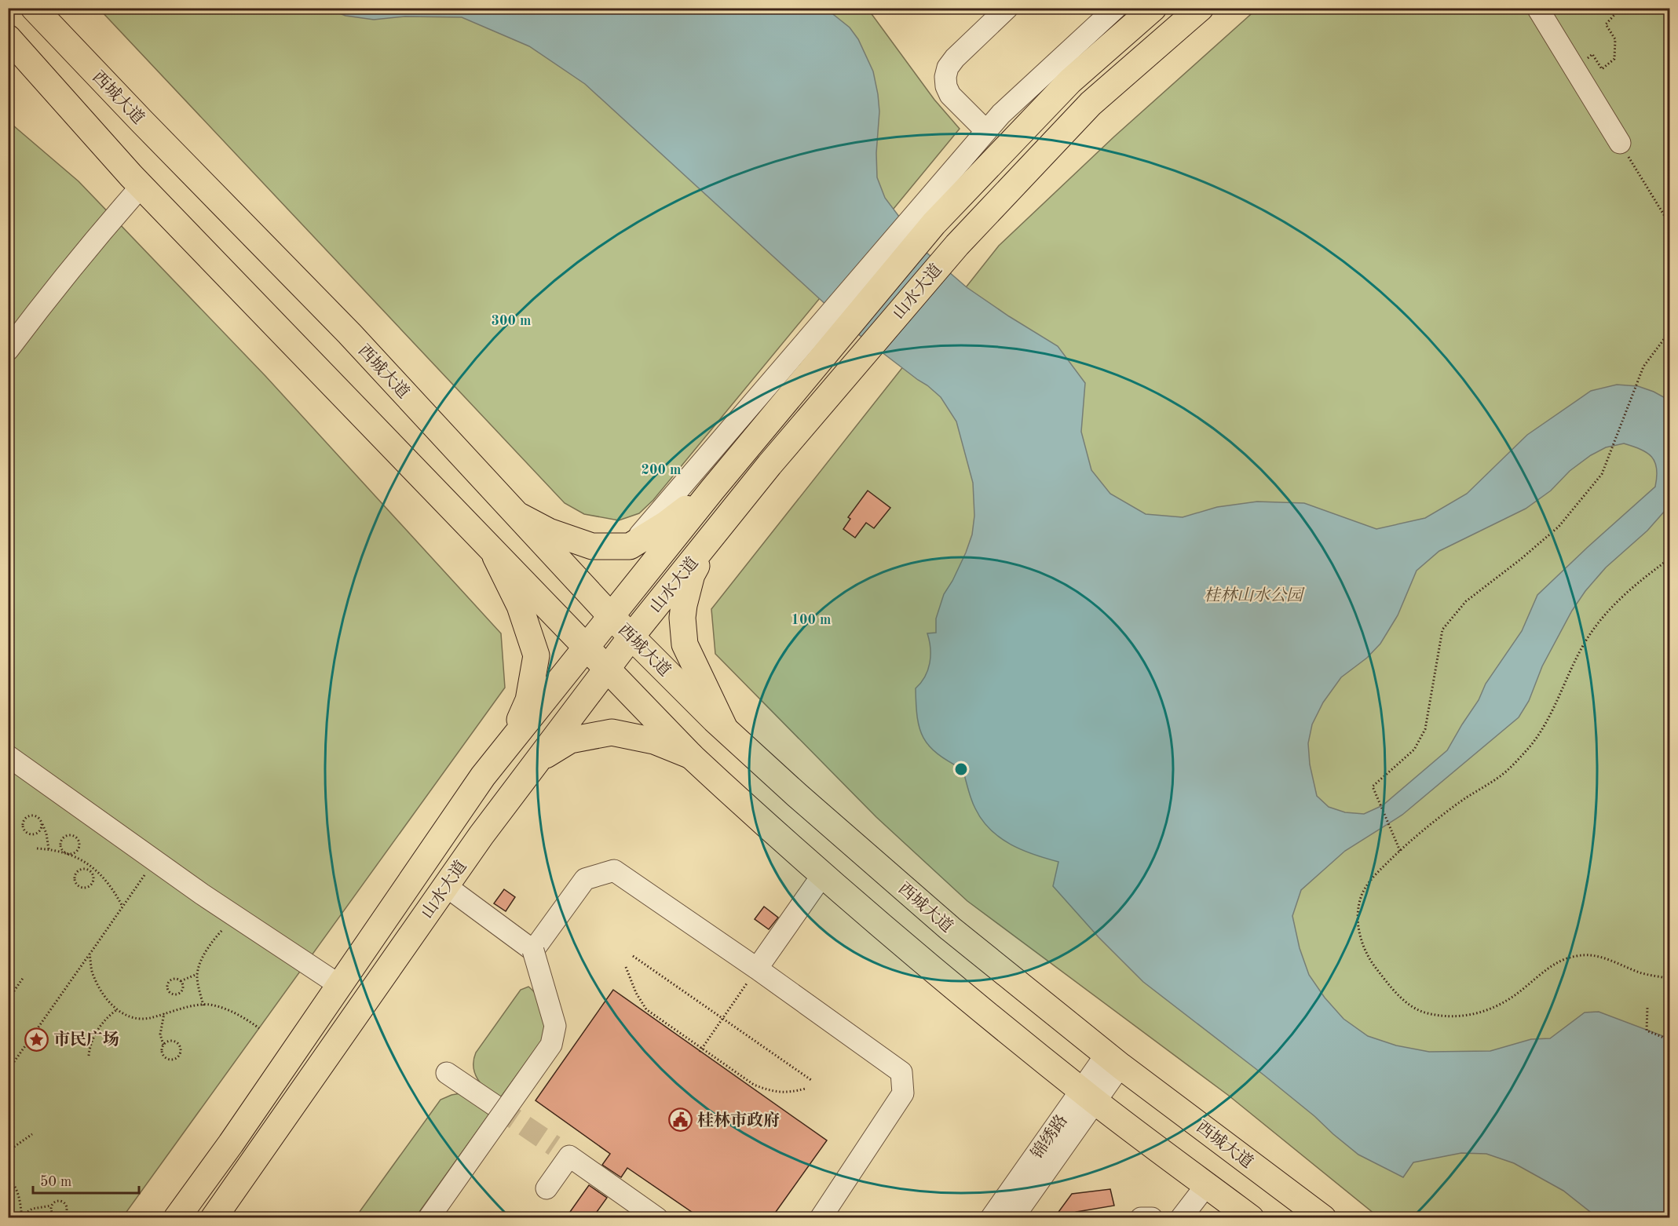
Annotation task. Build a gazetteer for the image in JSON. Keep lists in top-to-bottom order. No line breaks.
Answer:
{"streets":{"main road":["西城大道","山水大道"],"street":["锦绣路"]},"crossings":[["西城大道","山水大道"],["西城大道","锦绣路"]],"parks":["桂林山水公园"],"places":{"place":["市民广场"],"public building":["桂林市政府"]},"scale_bar":"50 m","rings":["300 m","200 m","100 m"]}
